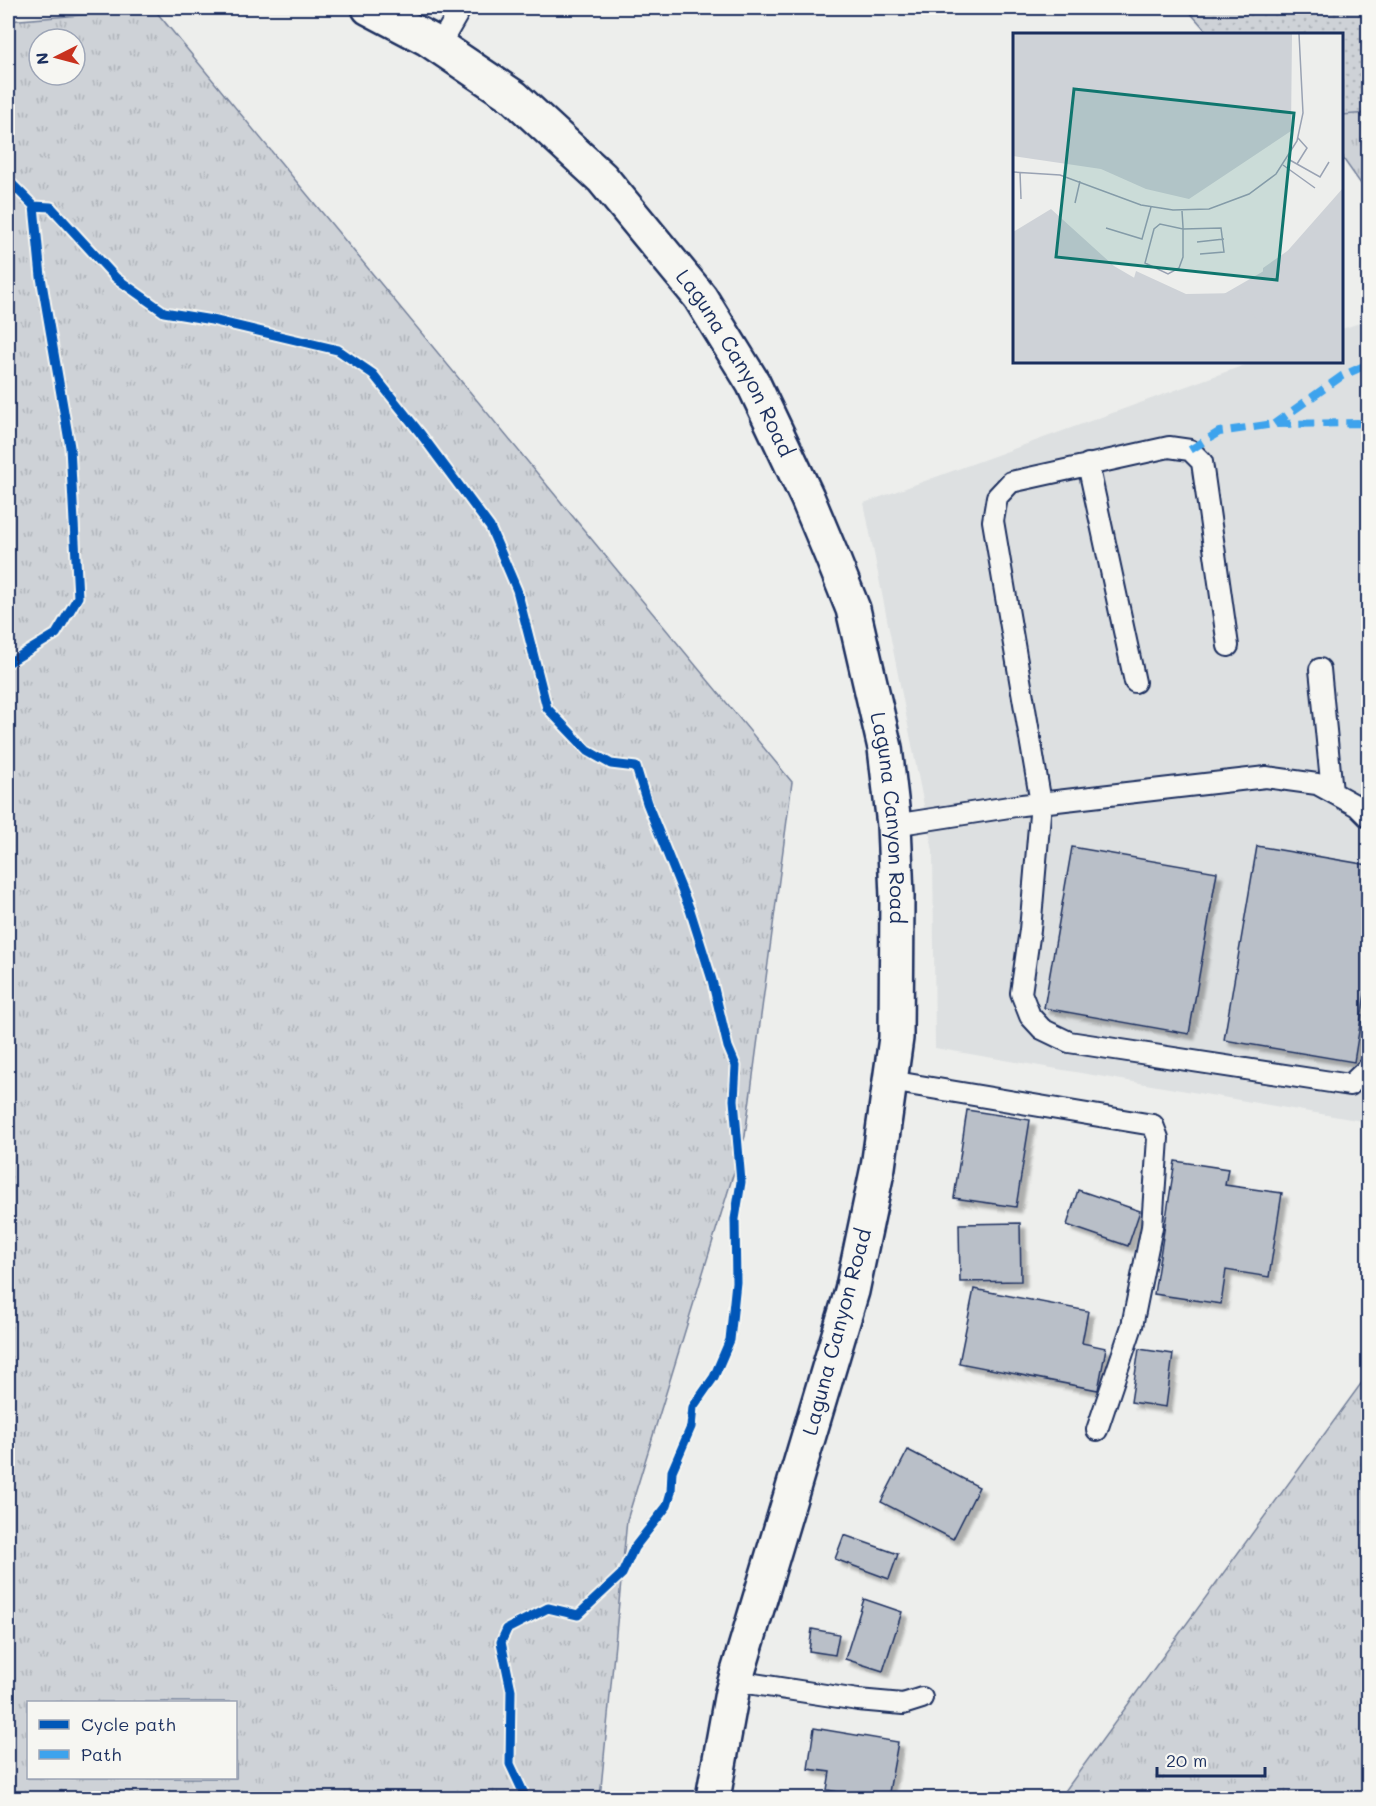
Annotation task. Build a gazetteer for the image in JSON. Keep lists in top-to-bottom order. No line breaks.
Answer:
{"streets":{"main road":["Laguna Canyon Road"]},"legend":["Cycle path","Path"],"scale_bar":"20 m","north":"left"}
